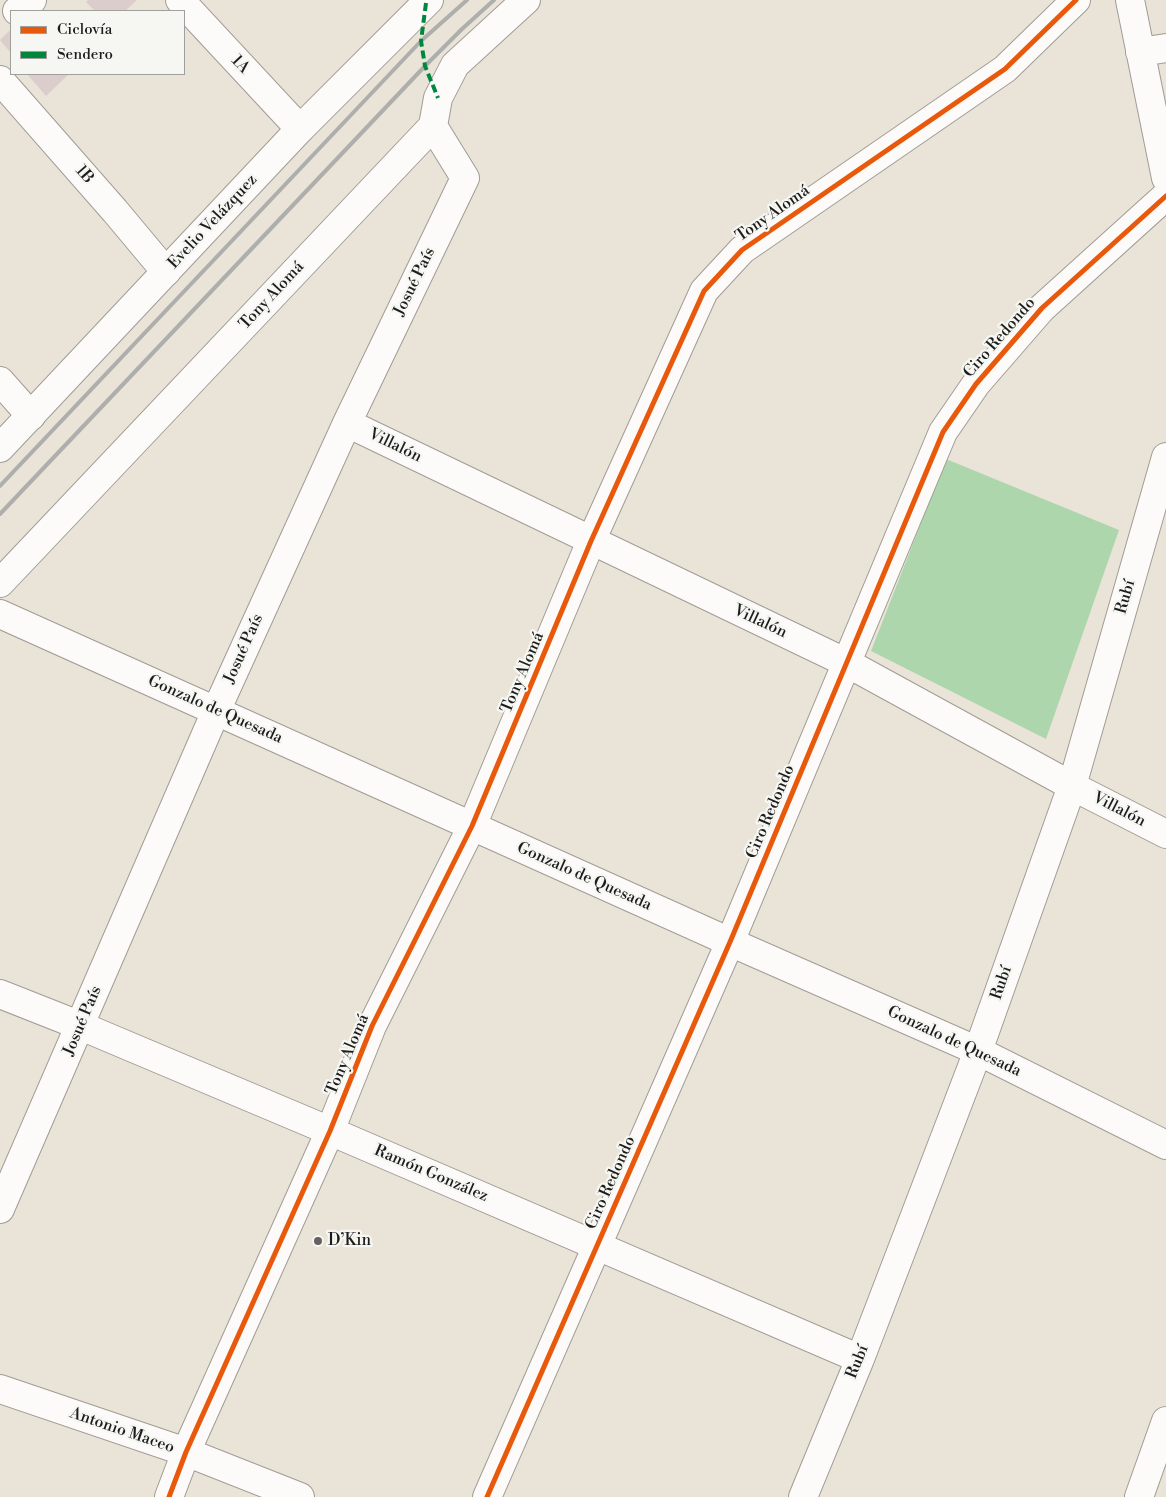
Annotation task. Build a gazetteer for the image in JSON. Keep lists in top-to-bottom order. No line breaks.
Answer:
{"streets":{"street":["1A","1B","Tony Alomá","Evelio Velázquez","Josué País","Ciro Redondo","Villalón","Rubí","Gonzalo de Quesada","Ramón González","Antonio Maceo"]},"crossings":[["1A","Evelio Velázquez"],["1B","Evelio Velázquez"],["Tony Alomá","Josué País"],["Tony Alomá","Villalón"],["Tony Alomá","Gonzalo de Quesada"],["Tony Alomá","Ramón González"],["Tony Alomá","Antonio Maceo"],["Josué País","Villalón"],["Josué País","Gonzalo de Quesada"],["Josué País","Ramón González"],["Ciro Redondo","Villalón"],["Ciro Redondo","Gonzalo de Quesada"],["Ciro Redondo","Ramón González"],["Villalón","Rubí"],["Rubí","Gonzalo de Quesada"],["Rubí","Ramón González"]],"places":["D’Kin"],"legend":["Ciclovía","Sendero"]}
